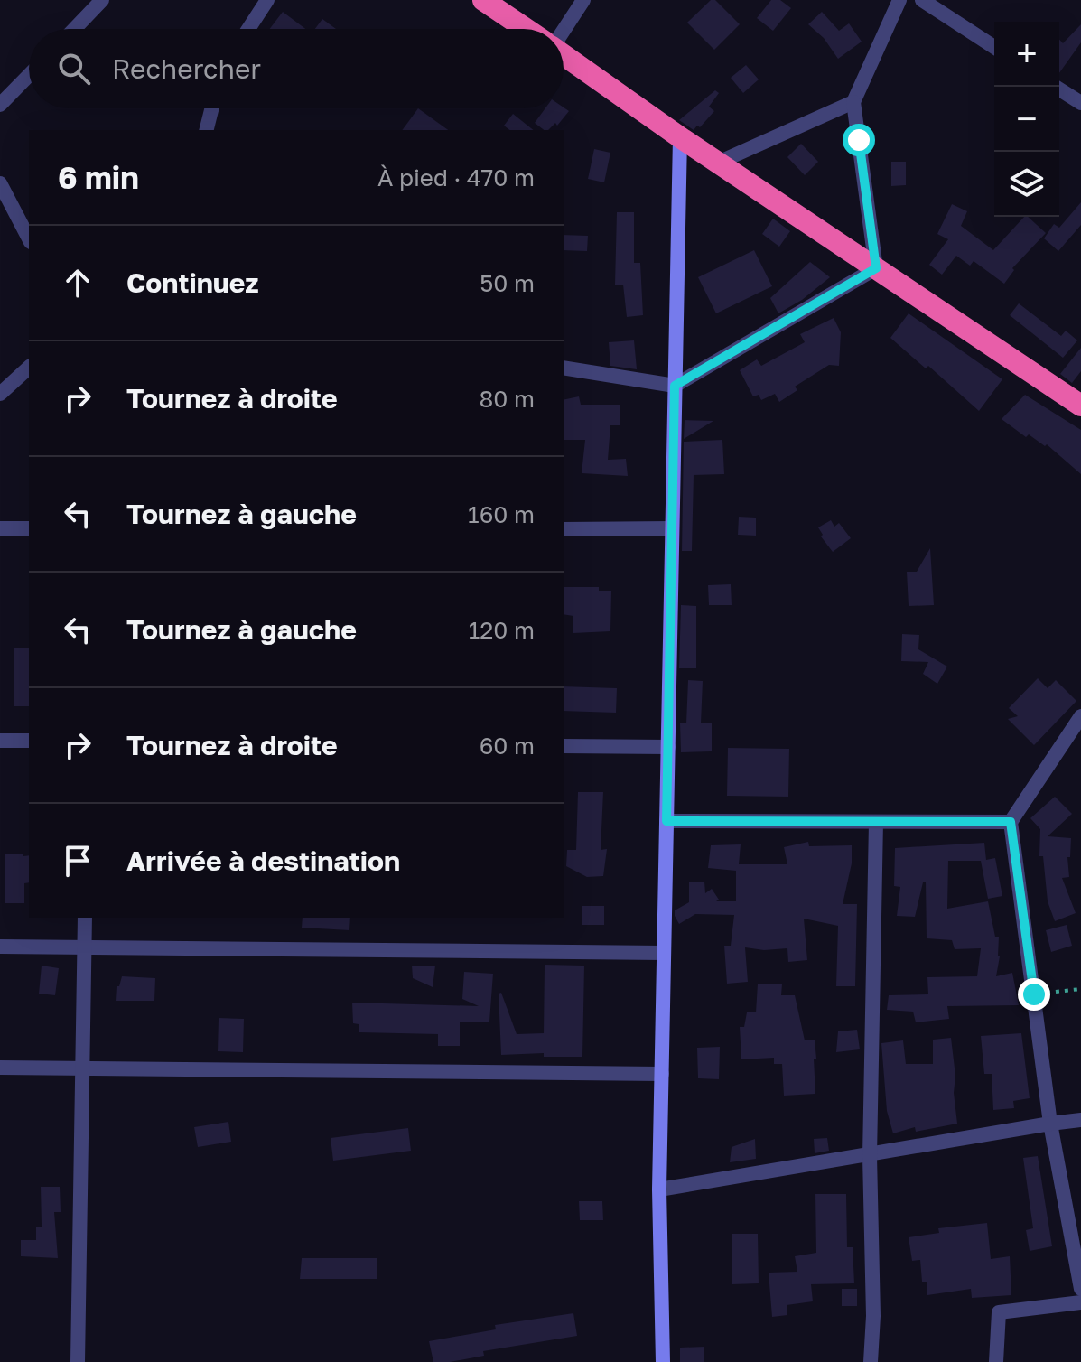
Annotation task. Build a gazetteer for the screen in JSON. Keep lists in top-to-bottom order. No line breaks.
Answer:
{"page":{"map_buttons":["+","−"],"search":"Rechercher","heading":["6 min","À pied · 470 m"],"list":[["Continuez","50 m"],["Tournez à droite","80 m"],["Tournez à gauche","160 m"],["Tournez à gauche","120 m"],["Tournez à droite","60 m"],"Arrivée à destination"]}}
